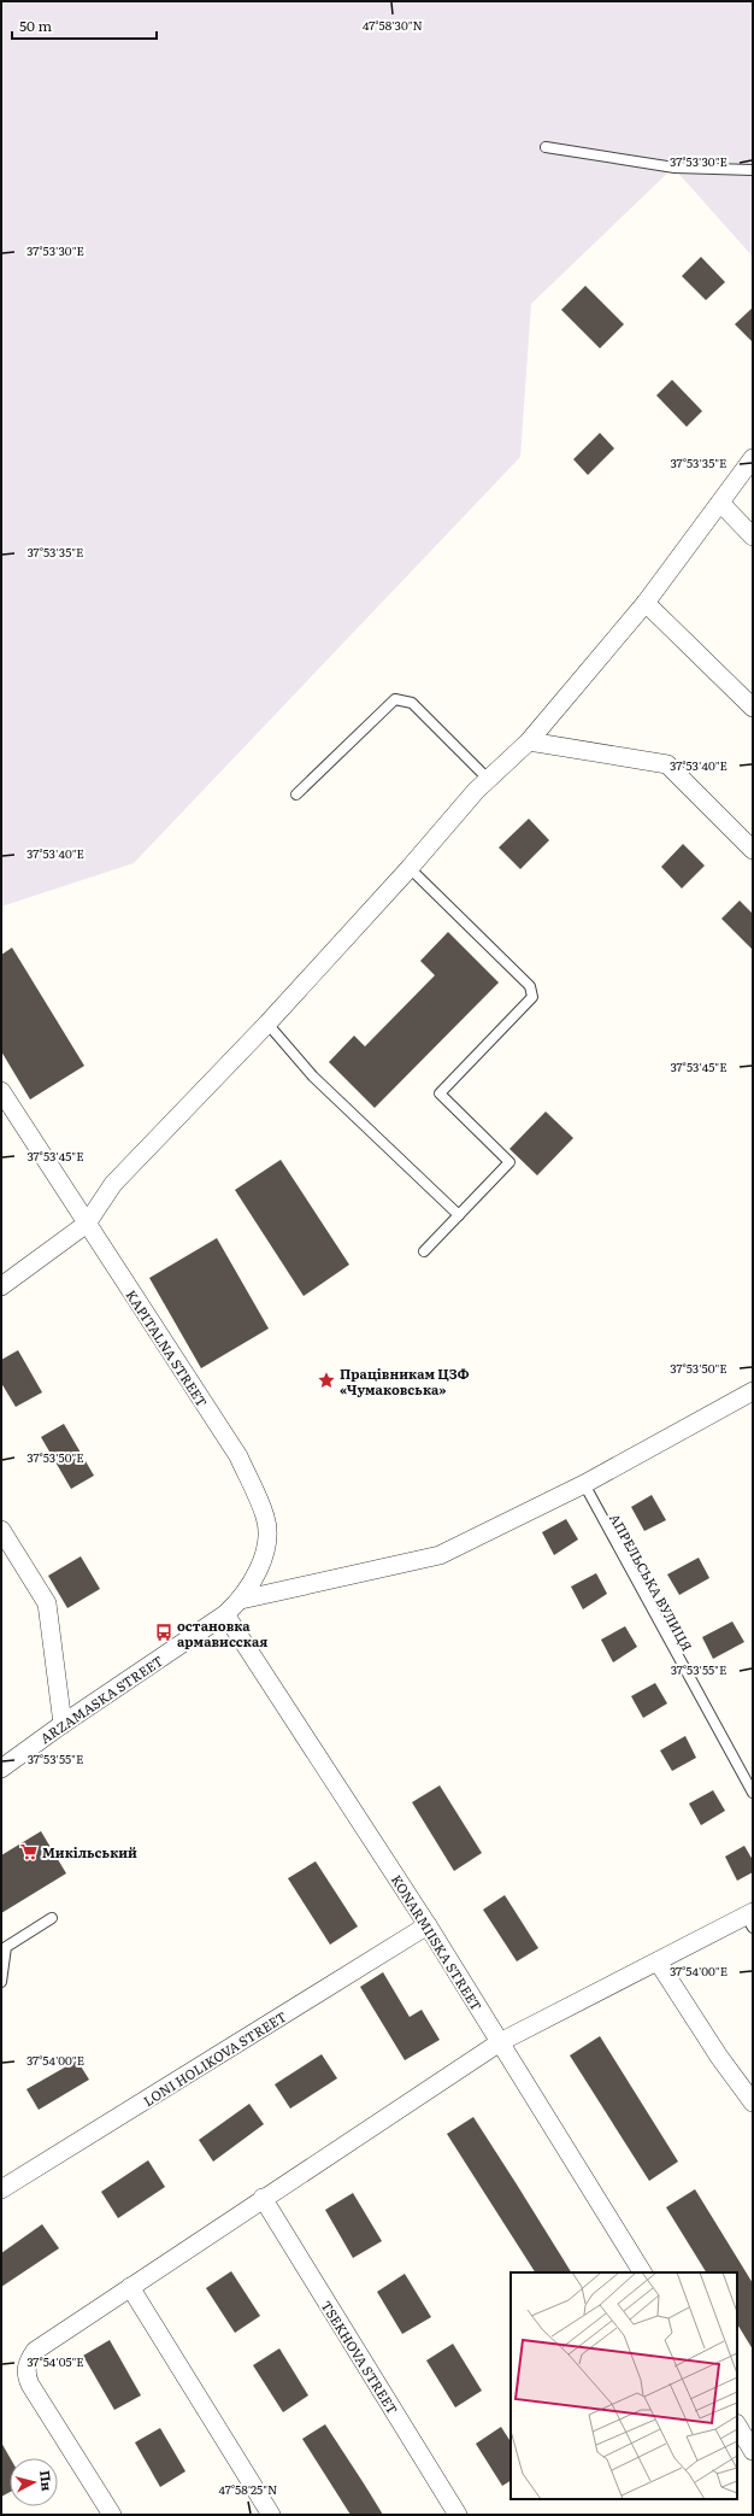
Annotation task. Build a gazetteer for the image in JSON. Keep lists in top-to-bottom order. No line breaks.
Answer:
{"streets":{"street":["KAPITALNA STREET","ARZAMASKA STREET","KONARMIISKA STREET","LONI HOLIKOVA STREET","TSEKHOVA STREET"],"lane":["АПРЕЛЬСЬКА ВУЛИЦЯ"]},"crossings":[["KAPITALNA STREET","ARZAMASKA STREET"],["KAPITALNA STREET","KONARMIISKA STREET"],["ARZAMASKA STREET","KONARMIISKA STREET"],["KONARMIISKA STREET","LONI HOLIKOVA STREET"]],"places":{"place":["Працівникам ЦЗФ «Чумаковська»"],"bus stop":["остановка армависская"],"supermarket":["Микільський"]},"scale_bar":"50 m","north":"right","coordinates":["47°58'30\"N","37°53'30\"E","37°53'35\"E","37°53'40\"E","37°53'45\"E","37°53'50\"E","37°53'55\"E","37°54'00\"E","37°54'05\"E","47°58'25\"N"]}
